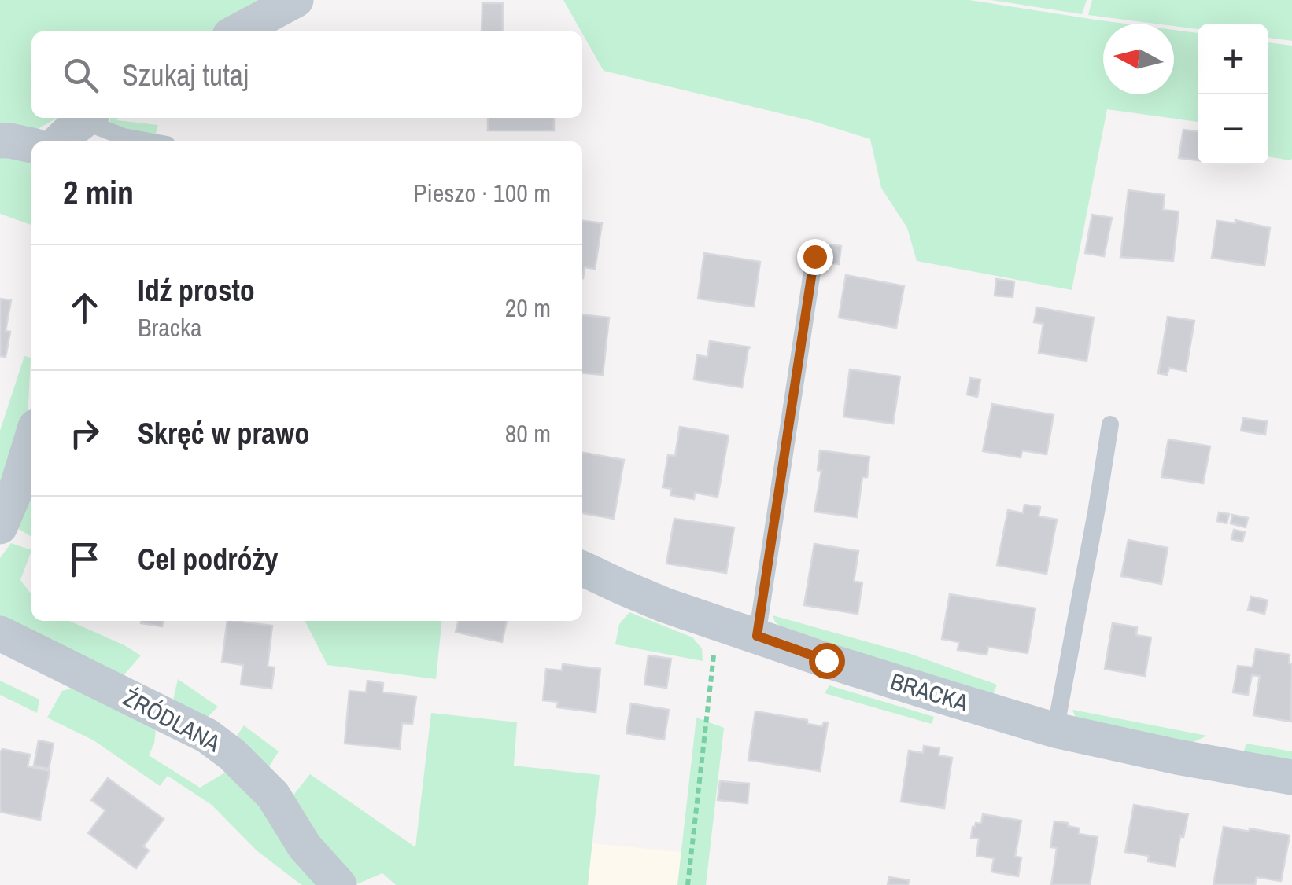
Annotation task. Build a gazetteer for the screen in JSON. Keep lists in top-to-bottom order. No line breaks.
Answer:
{"streets":{"street":["BRACKA","ŹRÓDLANA"]},"north":"left","page":{"map_buttons":["+","−"],"search":"Szukaj tutaj","heading":["2 min","Pieszo · 100 m"],"list":[["Idź prosto","Bracka","20 m"],["Skręć w prawo","80 m"],"Cel podróży"]}}
